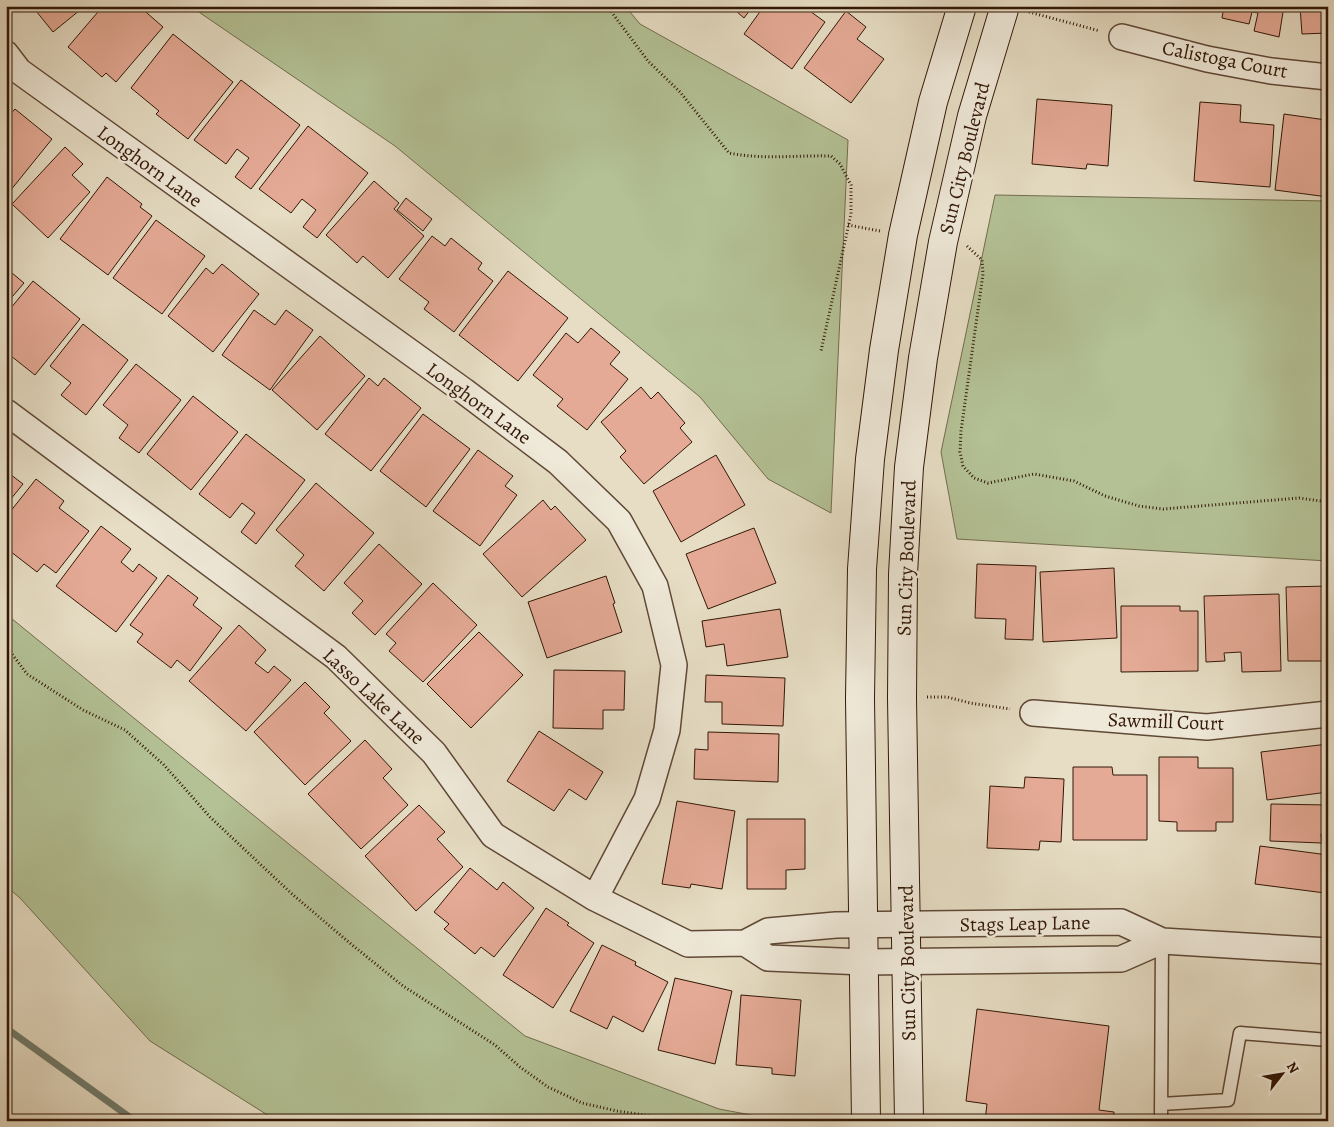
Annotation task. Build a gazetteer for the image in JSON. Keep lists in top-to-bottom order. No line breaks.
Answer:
{"streets":{"street":["Calistoga Court","Sun City Boulevard","Longhorn Lane","Lasso Lake Lane","Sawmill Court","Stags Leap Lane"]},"crossings":[["Sun City Boulevard","Lasso Lake Lane"],["Sun City Boulevard","Stags Leap Lane"],["Longhorn Lane","Lasso Lake Lane"],["Lasso Lake Lane","Stags Leap Lane"]],"north":"top right"}
